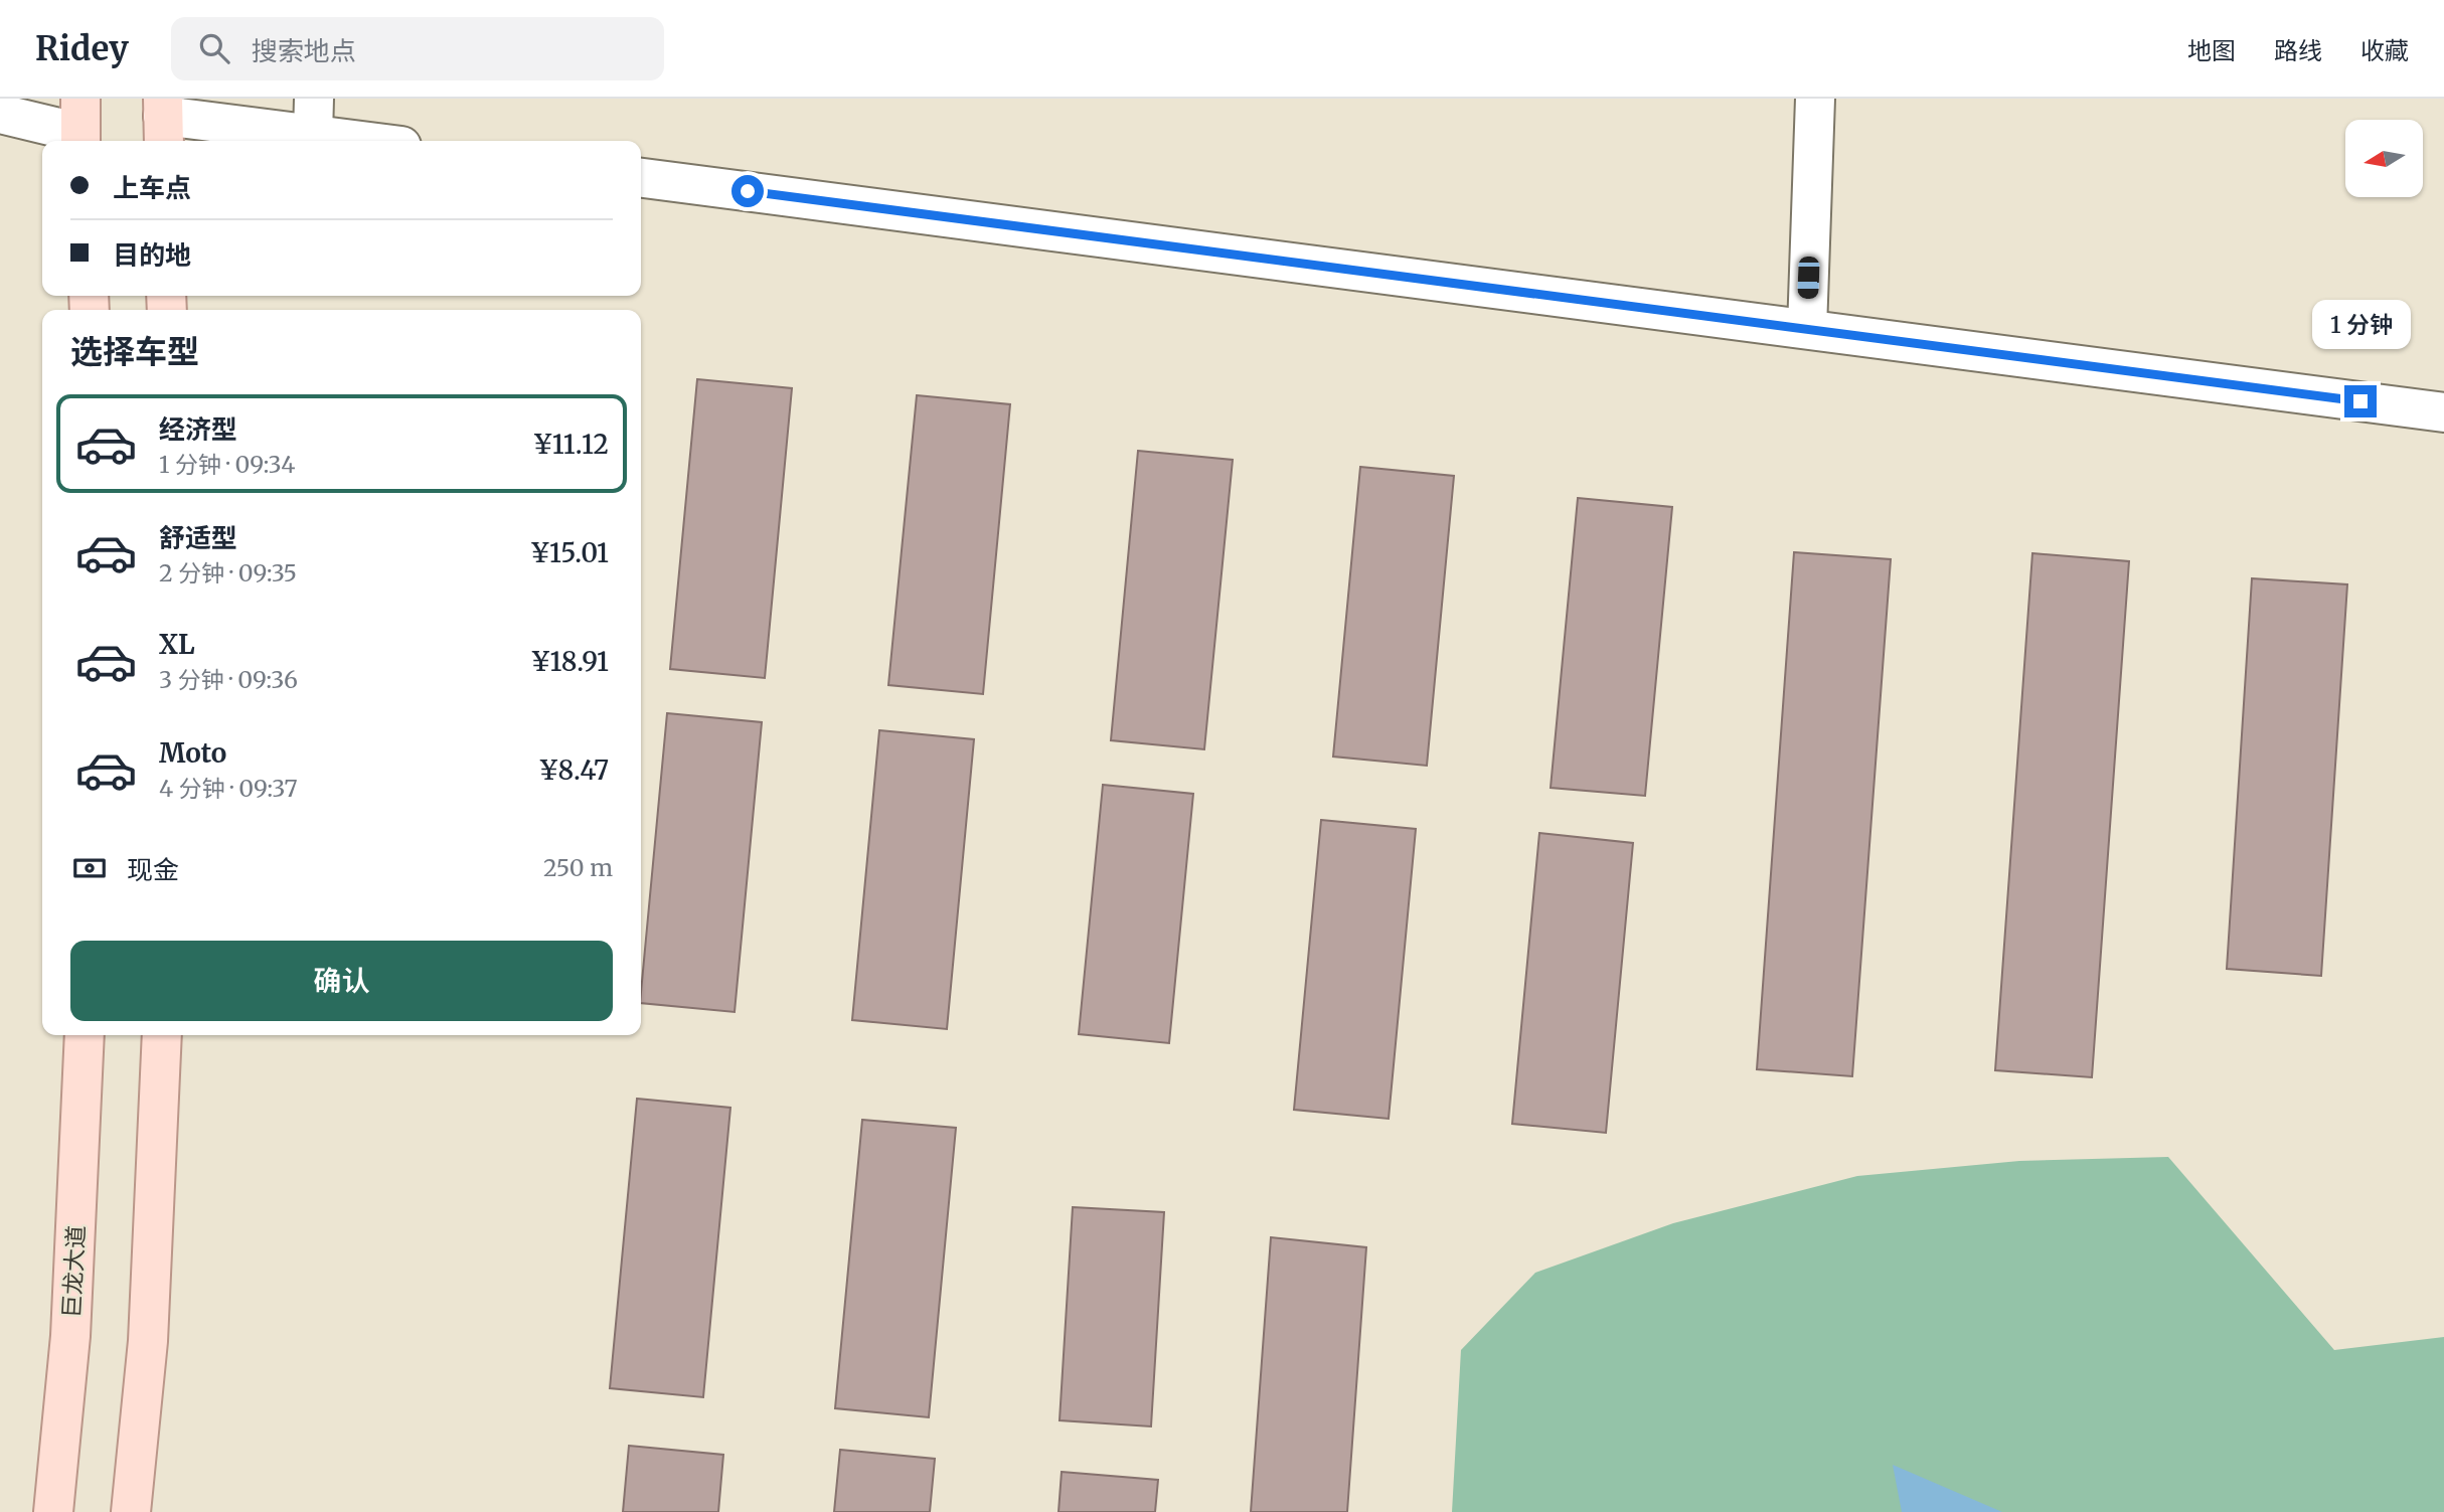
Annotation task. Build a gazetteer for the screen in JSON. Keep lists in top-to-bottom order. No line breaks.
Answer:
{"streets":{"main road":["巨龙大道"]},"north":"left","page":{"header":"Ridey","search":"搜索地点","nav":["地图","路线","收藏"],"banner":["上车点","目的地"],"bubble":"1 分钟","heading":"选择车型","list":[{"name":"经济型","note":"1 分钟 · 09:34","value":"¥11.12"},{"name":"舒适型","note":"2 分钟 · 09:35","value":"¥15.01"},{"name":"XL","note":"3 分钟 · 09:36","value":"¥18.91"},{"name":"Moto","note":"4 分钟 · 09:37","value":"¥8.47"}],"pay":["现金","250 m"],"buttons":"确认"}}
